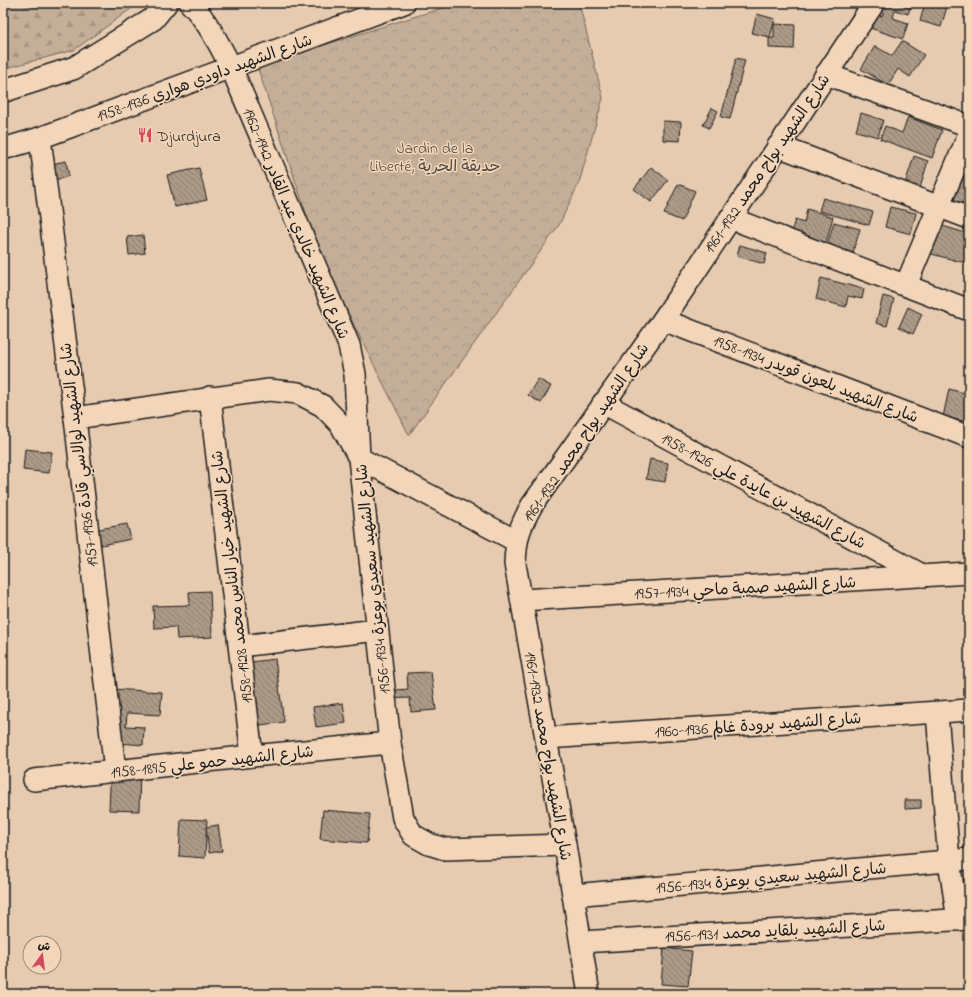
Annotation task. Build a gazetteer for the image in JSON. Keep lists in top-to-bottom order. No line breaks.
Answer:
{"streets":{"street":["شارع الشهيد داودي هواري 1936-1958","شارع الشهيد بواح محمد 1932-1961","شارع الشهيد خالدي عبد القادر 1942-1962","شارع الشهيد بلعون قويدر 1934-1958","شارع الشهيد لوالاسي قادة 1936-1957","شارع الشهيد بن عايدة علي 1926-1958","شارع الشهيد خيار الناس محمد 1928-1958","شارع الشهيد سعيدي بوعزة 1934-1956","شارع الشهيد صمبة ماحي 1934-1957","شارع الشهيد برودة غالم 1936-1960","شارع الشهيد حمو علي 1895-1958","شارع الشهيد بلقايد محمد 1931-1956"]},"crossings":[["شارع الشهيد داودي هواري 1936-1958","شارع الشهيد خالدي عبد القادر 1942-1962"],["شارع الشهيد داودي هواري 1936-1958","شارع الشهيد لوالاسي قادة 1936-1957"],["شارع الشهيد بواح محمد 1932-1961","شارع الشهيد بلعون قويدر 1934-1958"],["شارع الشهيد بواح محمد 1932-1961","شارع الشهيد بن عايدة علي 1926-1958"],["شارع الشهيد بواح محمد 1932-1961","شارع الشهيد سعيدي بوعزة 1934-1956"],["شارع الشهيد بواح محمد 1932-1961","شارع الشهيد صمبة ماحي 1934-1957"],["شارع الشهيد بواح محمد 1932-1961","شارع الشهيد برودة غالم 1936-1960"],["شارع الشهيد بواح محمد 1932-1961","شارع الشهيد بلقايد محمد 1931-1956"],["شارع الشهيد خالدي عبد القادر 1942-1962","شارع الشهيد سعيدي بوعزة 1934-1956"],["شارع الشهيد لوالاسي قادة 1936-1957","شارع الشهيد سعيدي بوعزة 1934-1956"],["شارع الشهيد لوالاسي قادة 1936-1957","شارع الشهيد حمو علي 1895-1958"],["شارع الشهيد بن عايدة علي 1926-1958","شارع الشهيد صمبة ماحي 1934-1957"],["شارع الشهيد خيار الناس محمد 1928-1958","شارع الشهيد سعيدي بوعزة 1934-1956"],["شارع الشهيد خيار الناس محمد 1928-1958","شارع الشهيد حمو علي 1895-1958"],["شارع الشهيد سعيدي بوعزة 1934-1956","شارع الشهيد حمو علي 1895-1958"]],"parks":["Jardin de la Liberté, حديقة الحرية"],"places":{"restaurant":["Djurdjura"]},"north":"top"}
